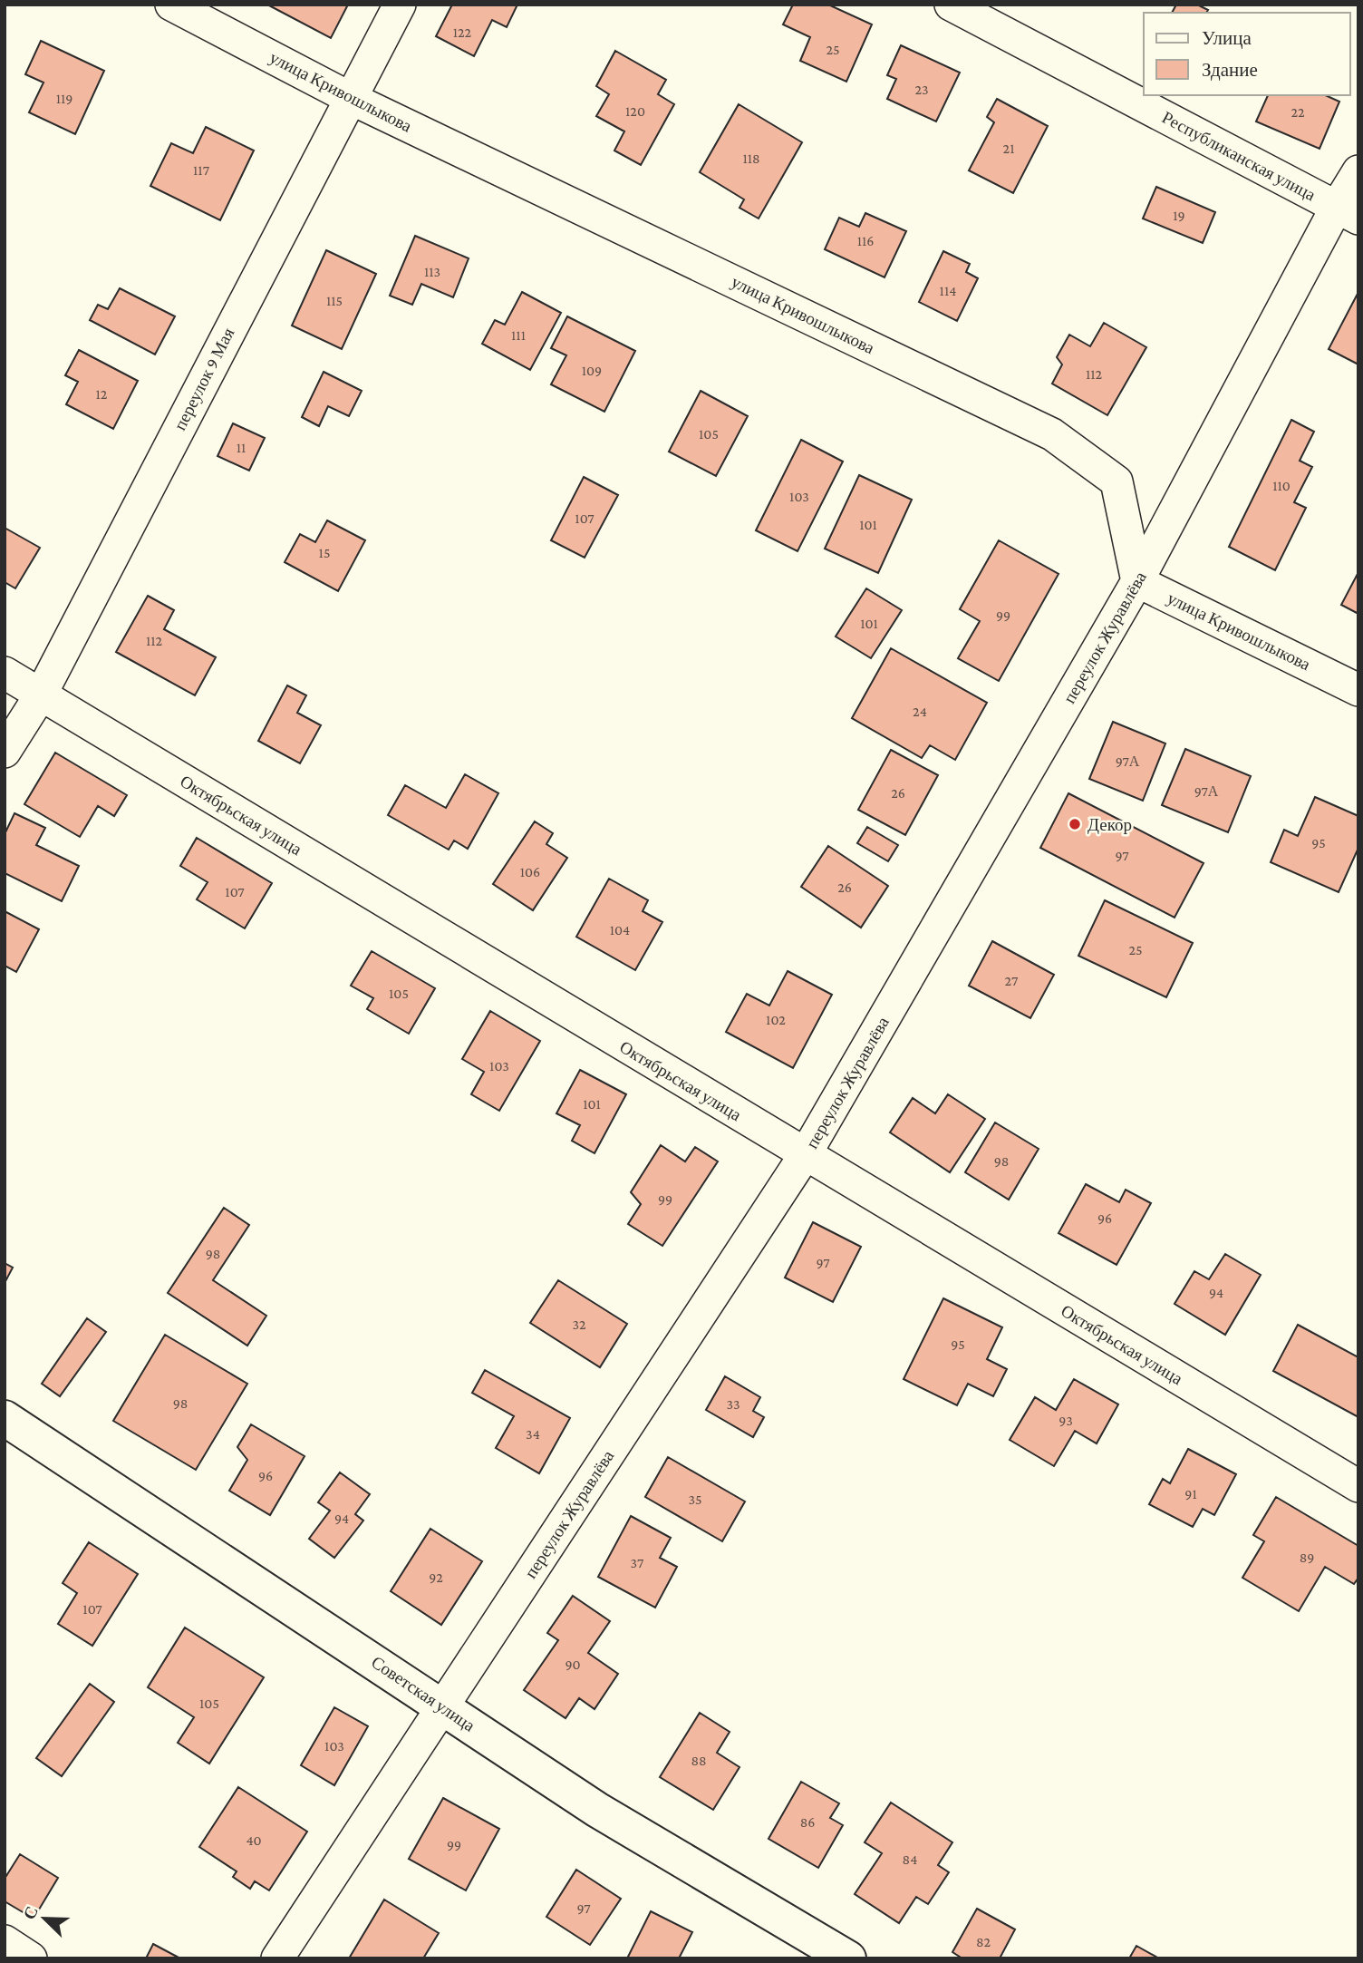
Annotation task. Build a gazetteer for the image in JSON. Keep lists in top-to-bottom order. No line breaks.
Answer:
{"streets":{"main road":["Советская улица"],"street":["улица Кривошлыкова","Республиканская улица","переулок 9 Мая","переулок Журавлёва","Октябрьская улица"]},"crossings":[["улица Кривошлыкова","переулок 9 Мая"],["улица Кривошлыкова","переулок Журавлёва"],["Республиканская улица","переулок Журавлёва"],["переулок 9 Мая","Октябрьская улица"],["переулок Журавлёва","Октябрьская улица"],["переулок Журавлёва","Советская улица"]],"places":["Декор"],"house_numbers":["122","25","23","119","120","22","21","118","117","19","116","113","114","115","111","109","112","12","105","11","110","103","107","101","15","99","101","112","24","97А","97А","26","95","97","106","26","107","104","25","27","105","102","103","101","98","99","96","98","97","94","32","95","98","33","93","34","96","91","35","94","89","37","92","107","90","105","103","88","86","40","99","84","97","82"],"legend":["Улица","Здание"],"north":"top left"}
